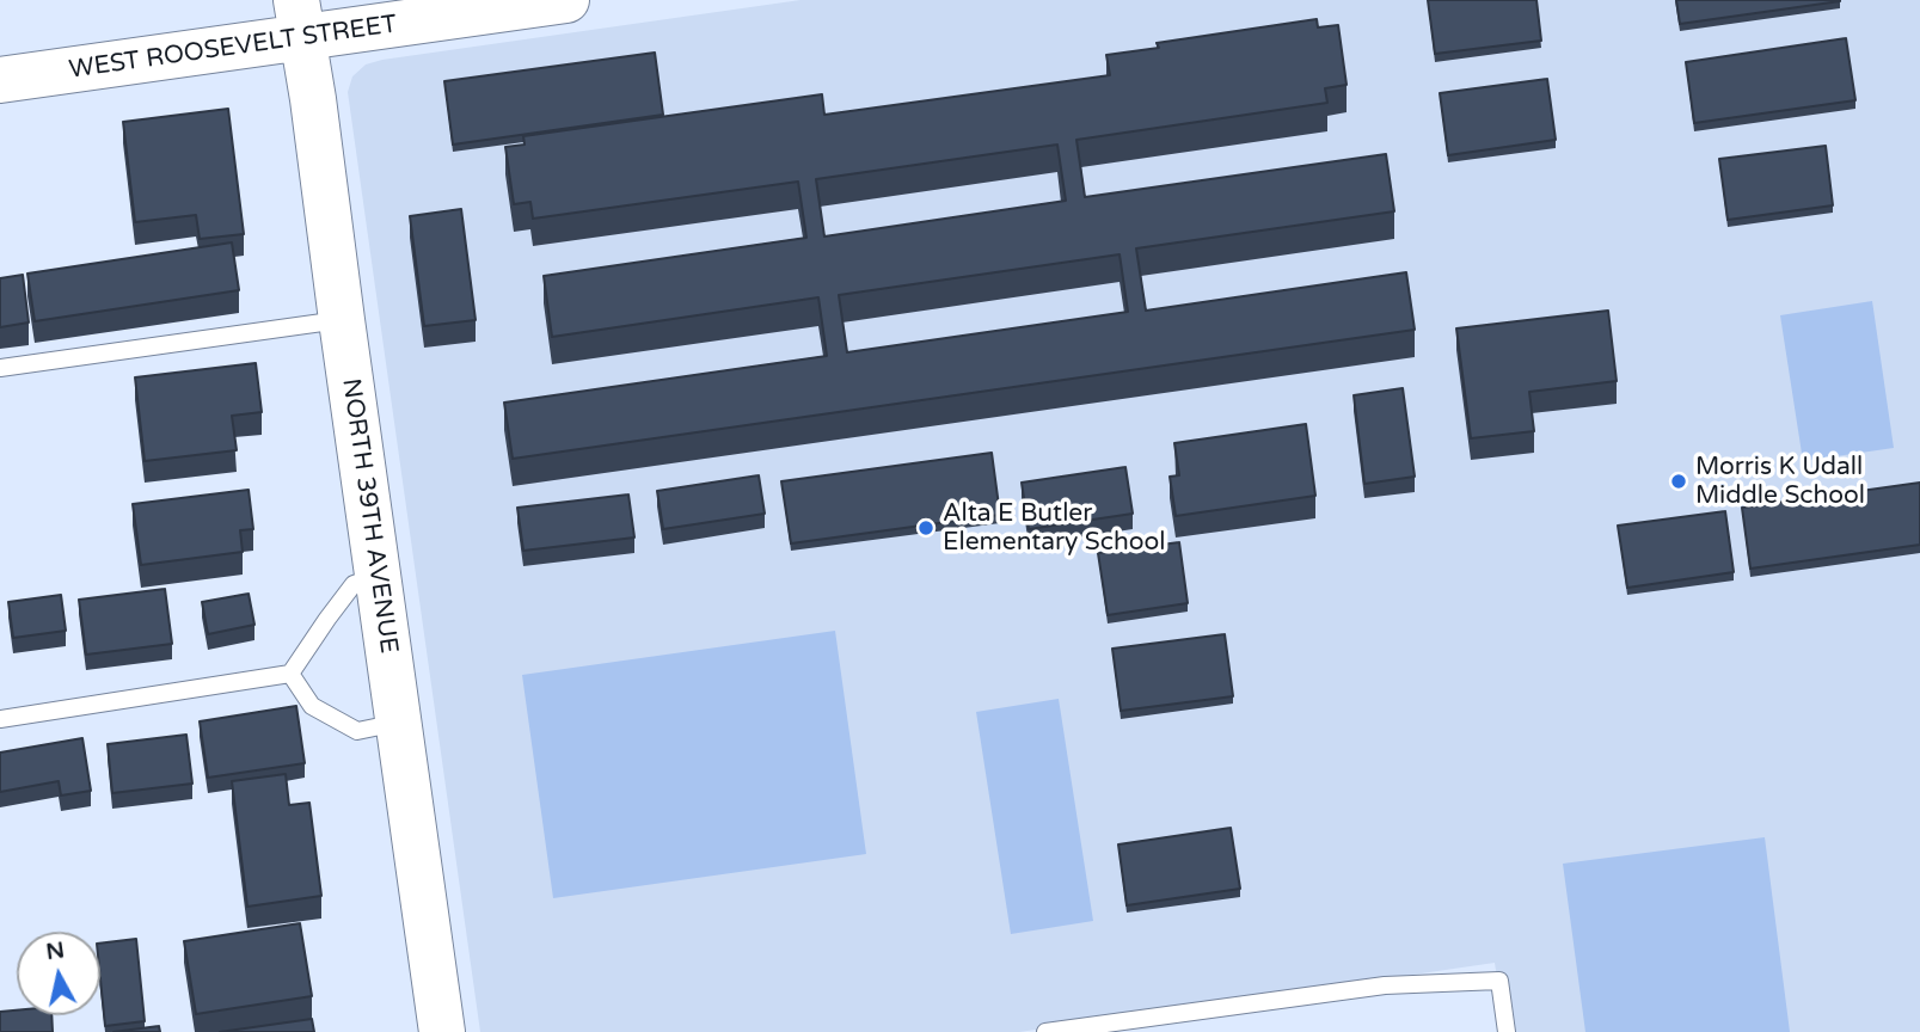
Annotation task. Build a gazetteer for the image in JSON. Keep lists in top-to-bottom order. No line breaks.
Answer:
{"streets":{"street":["WEST ROOSEVELT STREET","NORTH 39TH AVENUE"]},"crossings":[["WEST ROOSEVELT STREET","NORTH 39TH AVENUE"]],"places":["Morris K Udall Middle School","Alta E Butler Elementary School"],"north":"top"}
